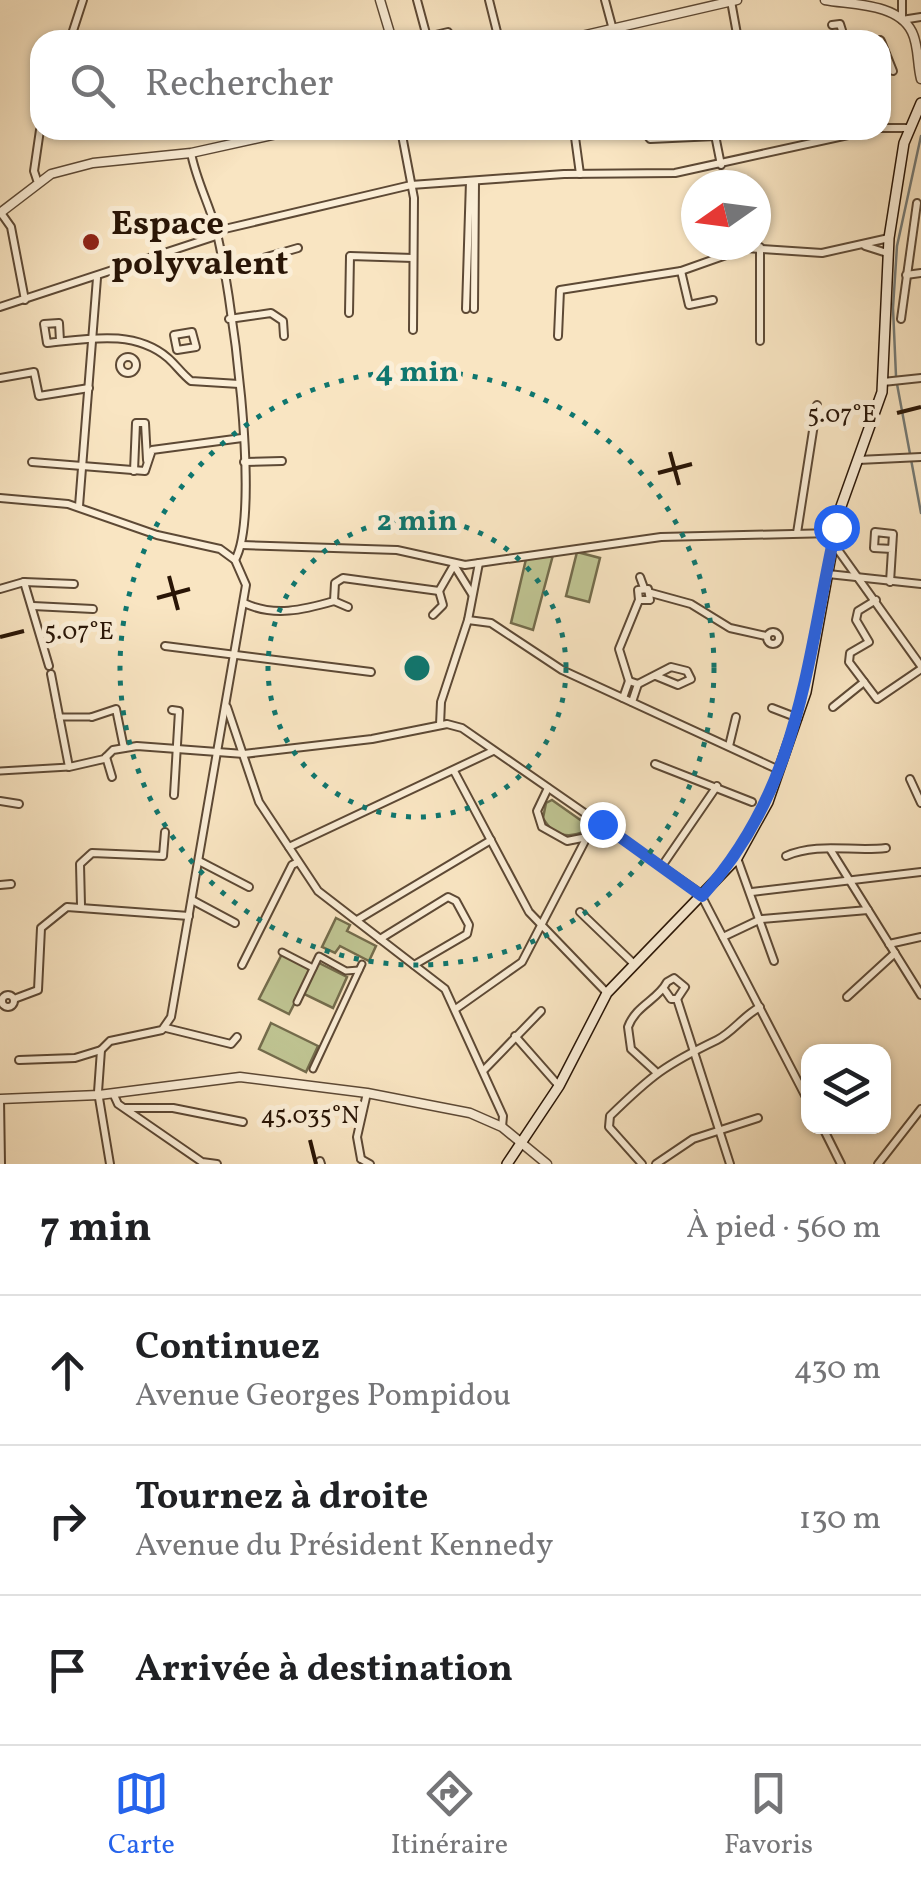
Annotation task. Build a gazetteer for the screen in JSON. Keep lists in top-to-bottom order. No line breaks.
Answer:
{"places":["Espace polyvalent"],"north":"left","page":{"search":"Rechercher","heading":["7 min","À pied · 560 m"],"list":[["Continuez","Avenue Georges Pompidou","430 m"],["Tournez à droite","Avenue du Président Kennedy","130 m"],"Arrivée à destination"],"nav":["Carte","Itinéraire","Favoris"]},"coordinates":["5.07°E","45.035°N"],"rings":["4 min","2 min"]}
